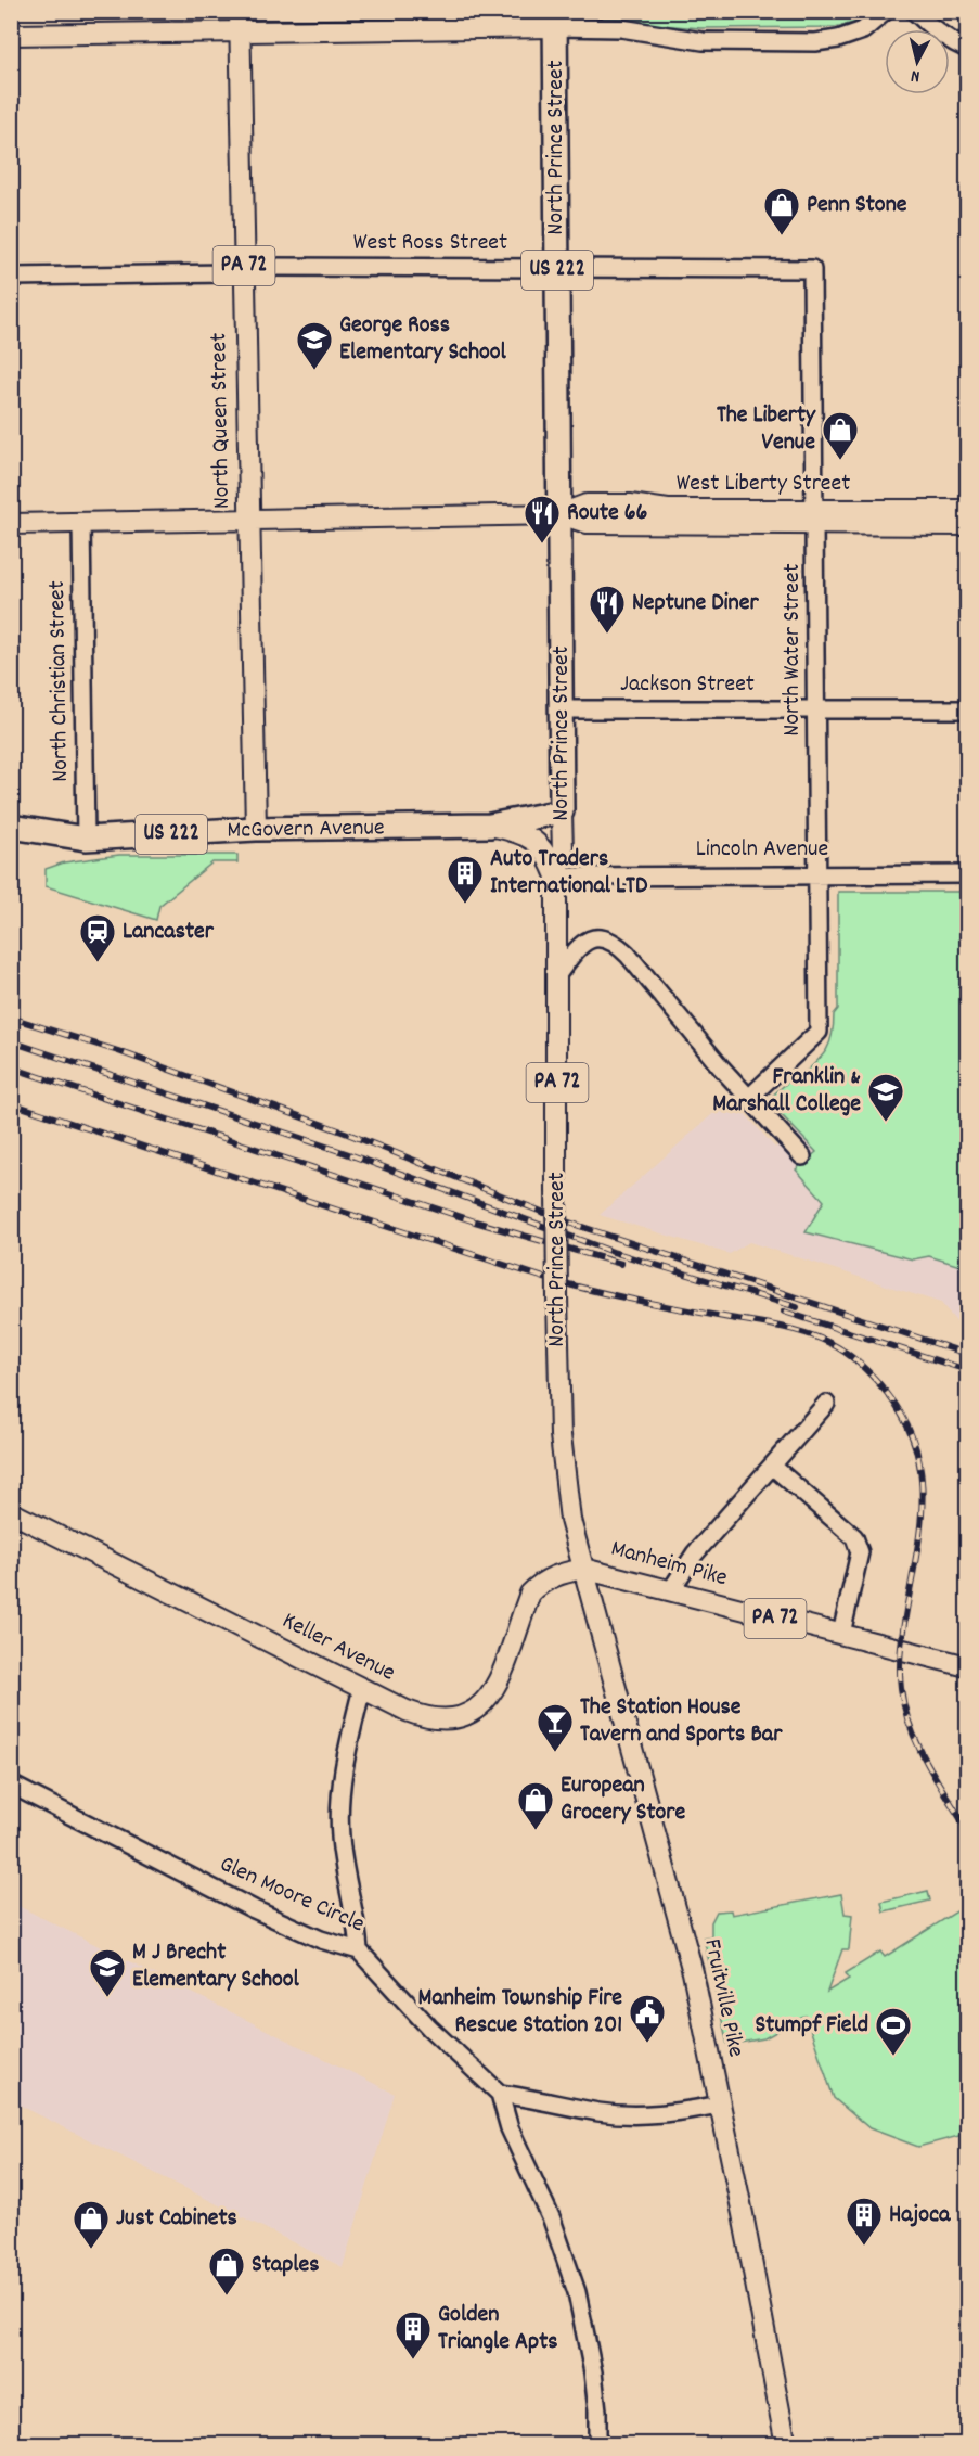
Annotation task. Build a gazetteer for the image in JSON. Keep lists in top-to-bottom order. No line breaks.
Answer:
{"streets":{"highway":["North Prince Street","US 222","McGovern Avenue"],"main road":["PA 72","North Queen Street","West Liberty Street","Manheim Pike","Keller Avenue","Fruitville Pike"],"street":["West Ross Street","North Water Street","North Christian Street","Jackson Street","Lincoln Avenue","Glen Moore Circle"]},"crossings":[["North Prince Street","West Ross Street"],["North Prince Street","PA 72"],["North Prince Street","West Liberty Street"],["North Prince Street","Jackson Street"],["North Prince Street","McGovern Avenue"],["North Prince Street","Lincoln Avenue"],["North Prince Street","Manheim Pike"],["North Prince Street","Keller Avenue"],["North Prince Street","Fruitville Pike"],["West Ross Street","North Queen Street"],["West Ross Street","North Water Street"],["PA 72","McGovern Avenue"],["PA 72","Lincoln Avenue"],["North Queen Street","West Liberty Street"],["North Queen Street","McGovern Avenue"],["West Liberty Street","North Water Street"],["West Liberty Street","North Christian Street"],["North Water Street","Jackson Street"],["North Water Street","Lincoln Avenue"],["North Christian Street","McGovern Avenue"],["Manheim Pike","Keller Avenue"],["Manheim Pike","Fruitville Pike"],["Keller Avenue","Fruitville Pike"]],"places":{"shop":["Penn Stone","The Liberty Venue","European Grocery Store","Just Cabinets","Staples"],"school or university":["George Ross Elementary School","Franklin & Marshall College","M J Brecht Elementary School"],"restaurant":["Route 66","Neptune Diner"],"building":["Auto Traders International LTD","Hajoca","Golden Triangle Apts"],"station":["Lancaster"],"bar":["The Station House Tavern and Sports Bar"],"public building":["Manheim Township Fire Rescue Station 201"],"sports":["Stumpf Field"]},"north":"bottom"}
